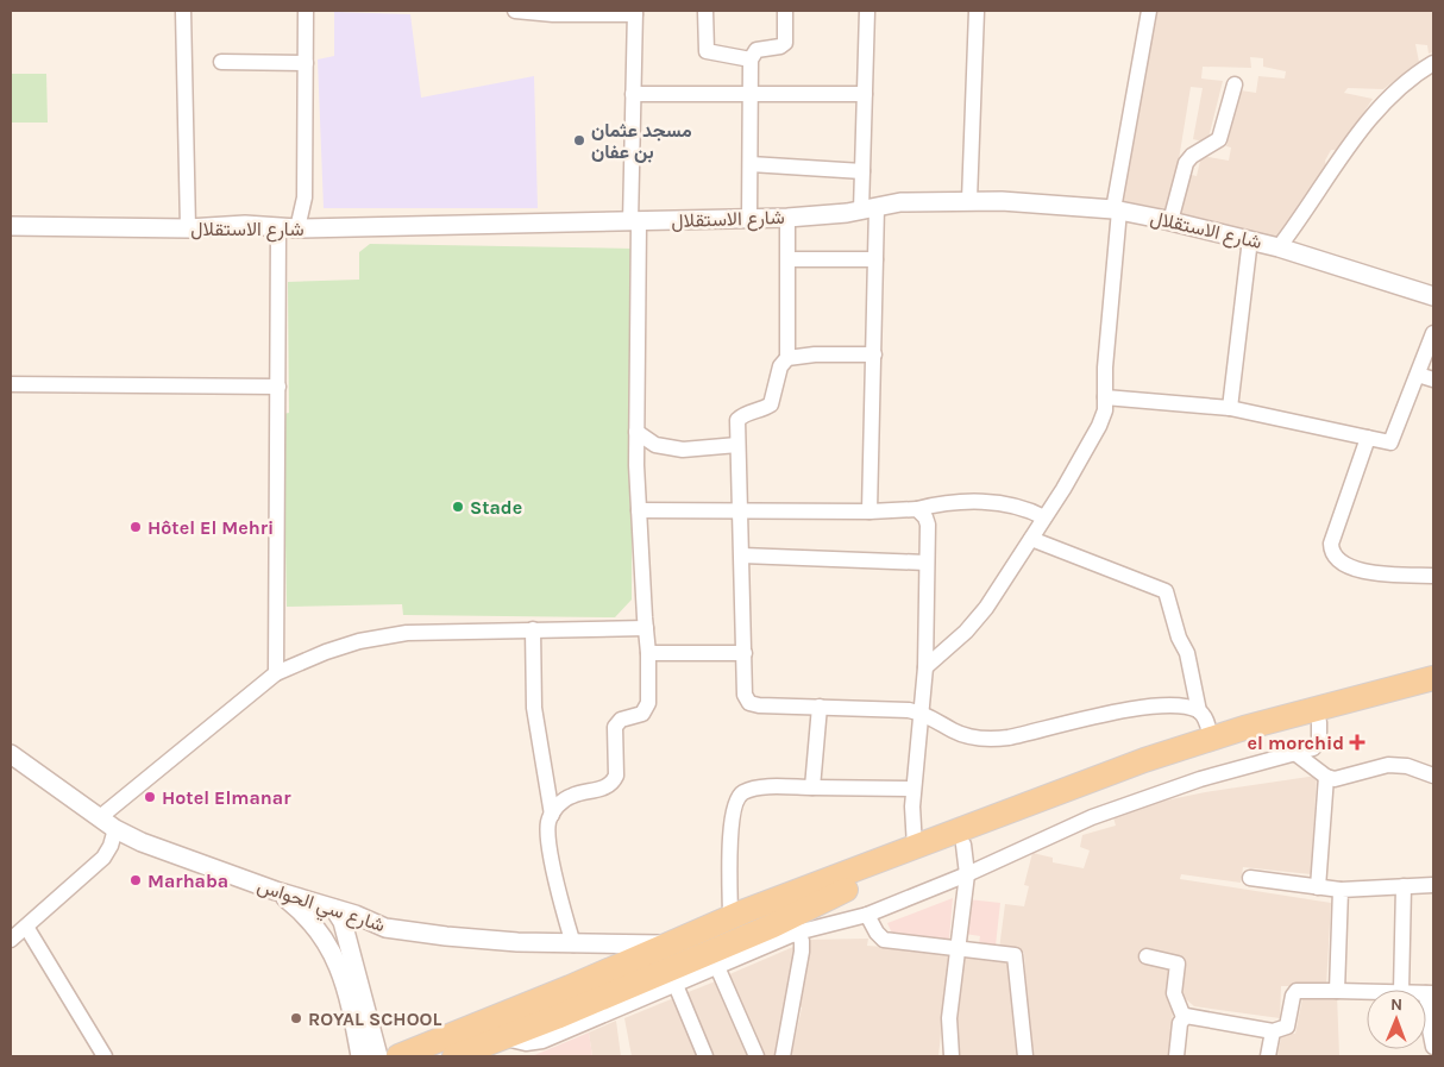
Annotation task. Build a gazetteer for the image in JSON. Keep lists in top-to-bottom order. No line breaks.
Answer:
{"streets":{"street":["شارع الاستقلال","شارع سي الحواس"]},"places":{"other":["مسجد عثمان بن عفان","Stade","Hôtel El Mehri","Hotel Elmanar","Marhaba","ROYAL SCHOOL"],"health":["el morchid"]},"north":"top"}
